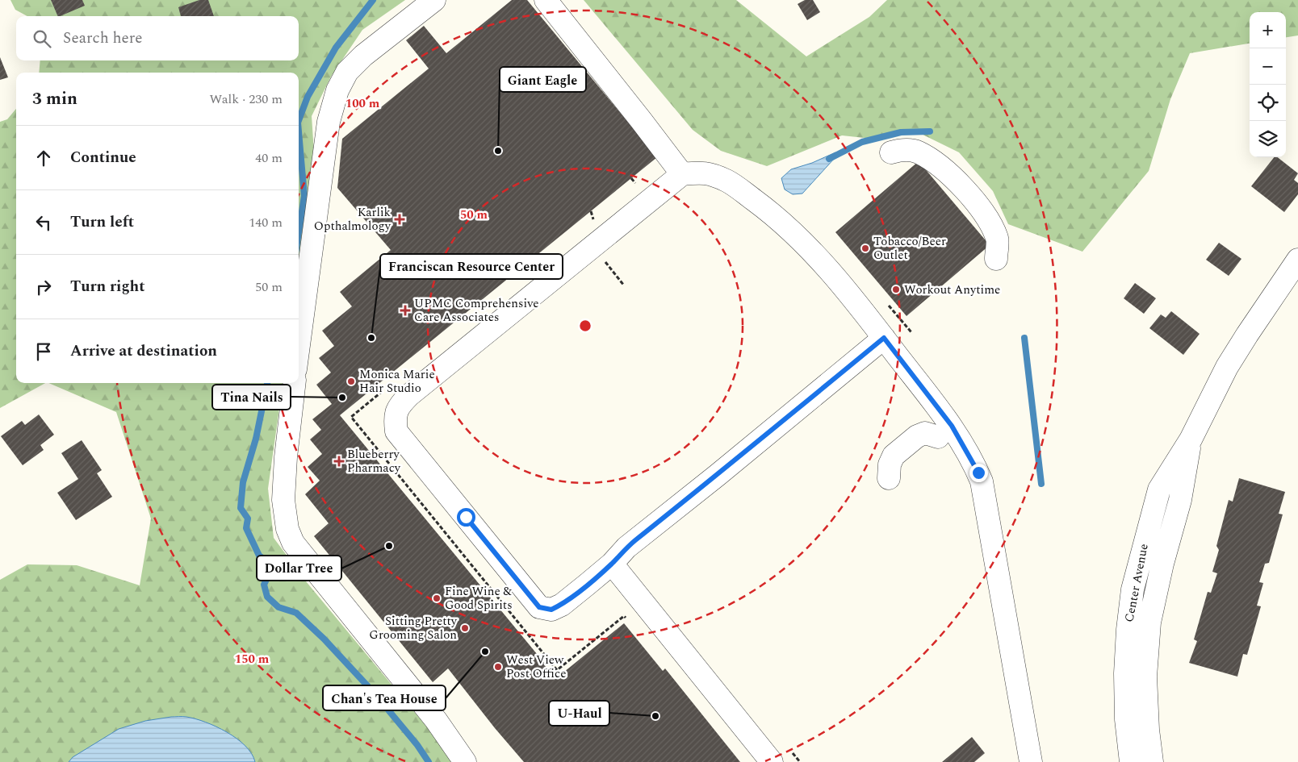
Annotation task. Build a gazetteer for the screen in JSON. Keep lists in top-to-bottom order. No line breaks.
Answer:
{"streets":{"street":["Center Avenue"]},"places":{"other":["Giant Eagle","Tobacco/Beer Outlet","Workout Anytime","Franciscan Resource Center","Monica Marie Hair Studio","Tina Nails","Dollar Tree","Fine Wine & Good Spirits","Sitting Pretty Grooming Salon","Chan's Tea House","West View Post Office","U-Haul"],"health":["Karlik Opthalmology","UPMC Comprehensive Care Associates","Blueberry Pharmacy"]},"page":{"map_buttons":["+","−"],"search":"Search here","heading":["3 min","Walk · 230 m"],"list":[["Continue","40 m"],["Turn left","140 m"],["Turn right","50 m"],"Arrive at destination"]},"rings":["100 m","50 m","150 m"]}
